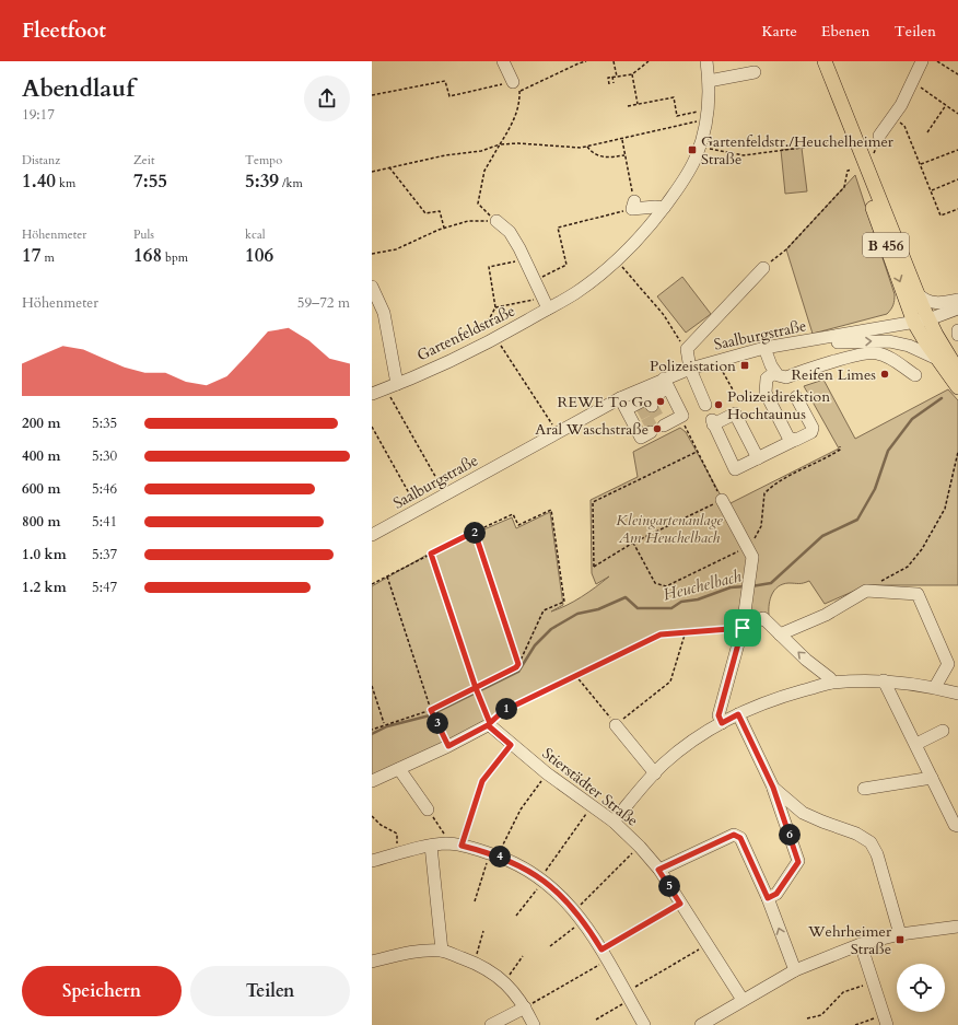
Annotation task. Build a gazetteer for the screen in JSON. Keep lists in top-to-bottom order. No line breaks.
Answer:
{"streets":{"main road":["B 456"],"street":["Gartenfeldstraße","Saalburgstraße","Stierstädter Straße"]},"crossings":[["B 456","Saalburgstraße"]],"water":["Heuchelbach"],"parks":["Kleingartenanlage Am Heuchelbach"],"places":{"transit":["Gartenfeldstr./Heuchelheimer Straße","Polizeistation","Wehrheimer Straße"],"other":["Reifen Limes","REWE To Go","Polizeidirektion Hochtaunus","Aral Waschstraße"]},"page":{"header":"Fleetfoot","nav":["Karte","Ebenen","Teilen"],"heading":["Abendlauf","19:17"],"stats":[["Distanz","1.40 km"],["Zeit","7:55"],["Tempo","5:39 /km"],["Höhenmeter","17 m"],["Puls","168 bpm"],["kcal","106"]],"chart":["Höhenmeter","59–72 m"],"list":[{"name":"200 m","note":"5:35"},{"name":"400 m","note":"5:30"},{"name":"600 m","note":"5:46"},{"name":"800 m","note":"5:41"},{"name":"1.0 km","note":"5:37"},{"name":"1.2 km","note":"5:47"}],"pins":["2","1","3","6","4","5"],"buttons":["Speichern","Teilen"]}}
